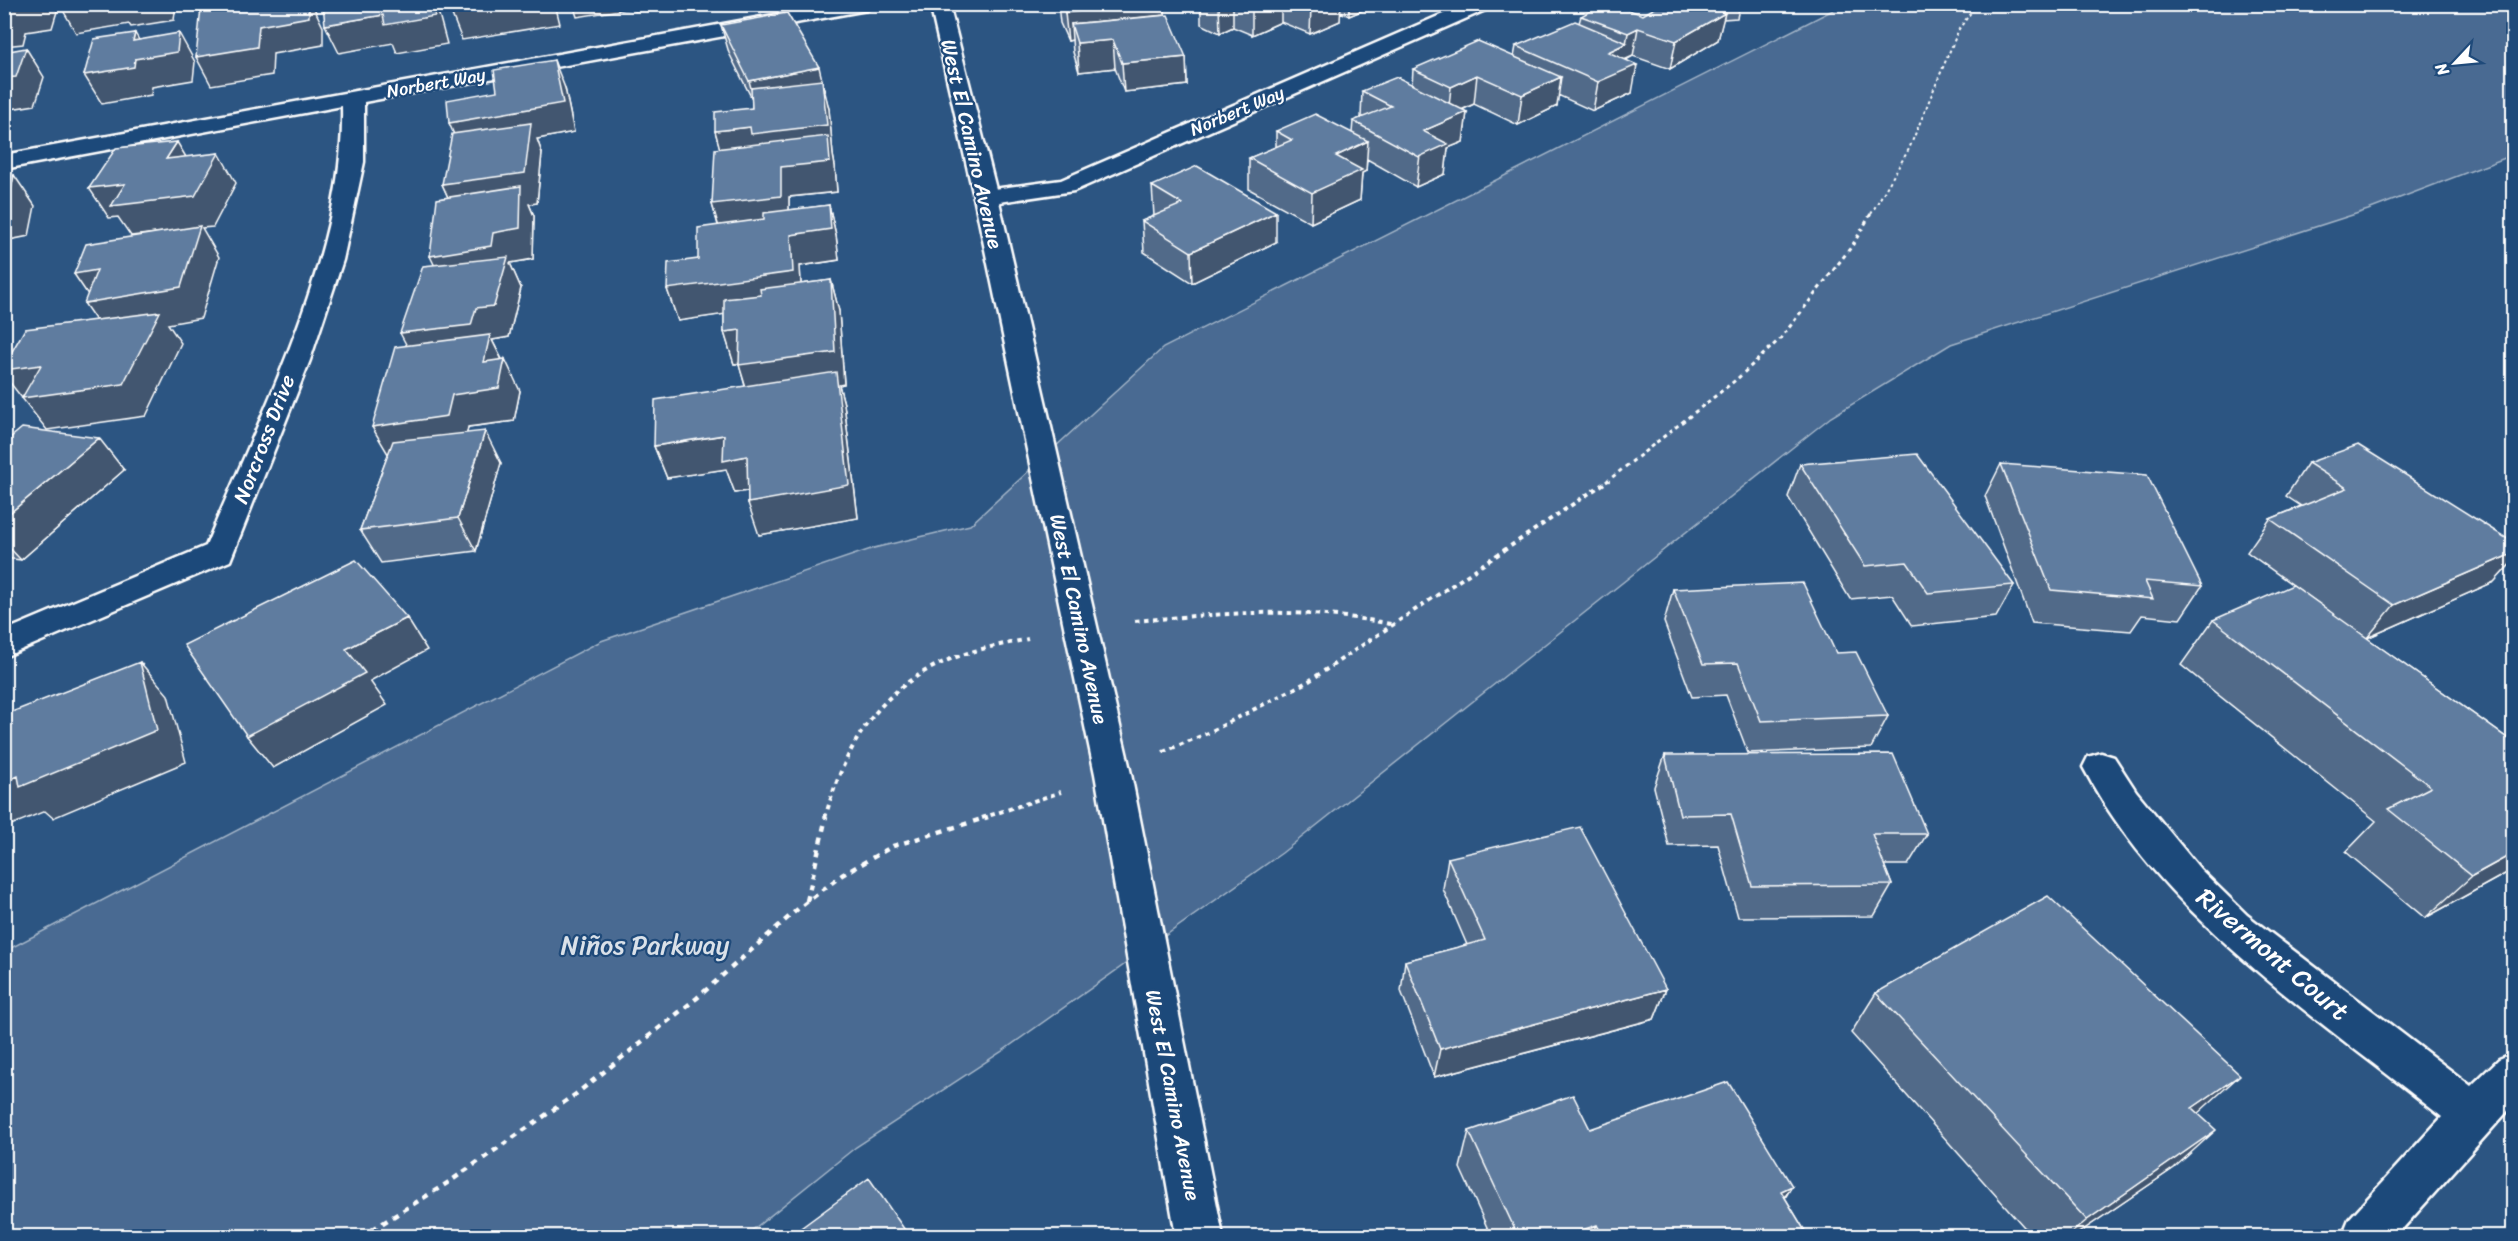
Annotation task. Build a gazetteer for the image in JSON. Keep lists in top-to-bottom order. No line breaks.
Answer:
{"streets":{"street":["Norbert Way","West El Camino Avenue","Norcross Drive","Rivermont Court"]},"crossings":[["Norbert Way","West El Camino Avenue"],["Norbert Way","Norcross Drive"]],"parks":["Niños Parkway"],"north":"bottom left"}
